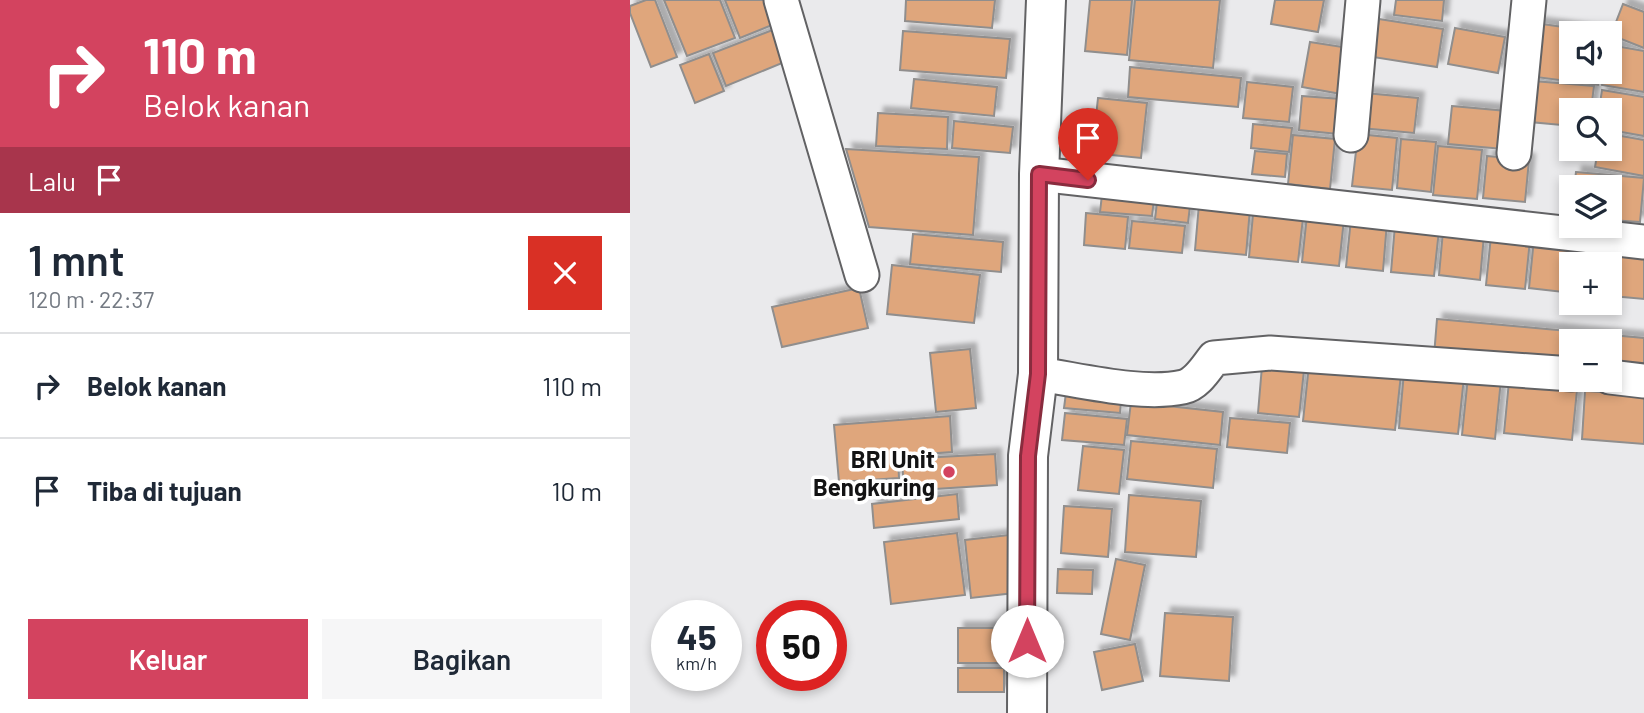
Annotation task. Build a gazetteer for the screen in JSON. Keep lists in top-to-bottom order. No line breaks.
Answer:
{"places":["BRI Unit Bengkuring"],"page":{"turn":["110 m","Belok kanan"],"map_buttons":["+","−"],"then":"Lalu","heading":["1 mnt","120 m · 22:37"],"list":[{"name":"Belok kanan","value":"110 m"},{"name":"Tiba di tujuan","value":"10 m"}],"speed":"45 km/h","limit":"50","buttons":["Keluar","Bagikan"]}}
